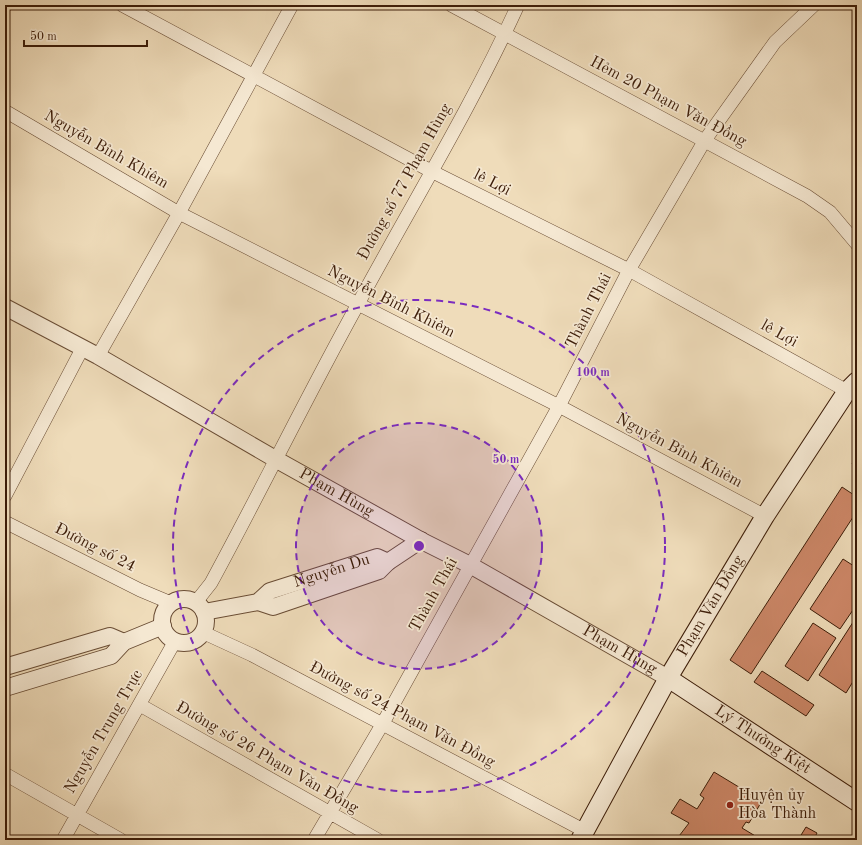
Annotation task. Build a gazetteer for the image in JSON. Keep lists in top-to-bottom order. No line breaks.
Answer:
{"streets":{"main road":["Phạm Văn Đồng","Lý Thường Kiệt"],"street":["Hẻm 20 Phạm Văn Đồng","Nguyễn Bỉnh Khiêm","Đường số 77 Phạm Hùng","lê Lợi","Thành Thái","Phạm Hùng","Đường số 24","Nguyễn Du","Đường số 24 Phạm Văn Đồng","Nguyễn Trung Trực","Đường số 26 Phạm Văn Đồng"]},"crossings":[["Hẻm 20 Phạm Văn Đồng","Đường số 77 Phạm Hùng"],["Hẻm 20 Phạm Văn Đồng","Thành Thái"],["Nguyễn Bỉnh Khiêm","Đường số 77 Phạm Hùng"],["Nguyễn Bỉnh Khiêm","Thành Thái"],["Nguyễn Bỉnh Khiêm","Phạm Văn Đồng"],["Đường số 77 Phạm Hùng","lê Lợi"],["Đường số 77 Phạm Hùng","Phạm Hùng"],["Đường số 77 Phạm Hùng","Đường số 24"],["Đường số 77 Phạm Hùng","Nguyễn Du"],["Đường số 77 Phạm Hùng","Đường số 24 Phạm Văn Đồng"],["Đường số 77 Phạm Hùng","Nguyễn Trung Trực"],["lê Lợi","Thành Thái"],["lê Lợi","Phạm Văn Đồng"],["Thành Thái","Phạm Hùng"],["Thành Thái","Đường số 24 Phạm Văn Đồng"],["Thành Thái","Đường số 26 Phạm Văn Đồng"],["Phạm Hùng","Nguyễn Du"],["Phạm Hùng","Phạm Văn Đồng"],["Phạm Hùng","Lý Thường Kiệt"],["Đường số 24","Nguyễn Du"],["Đường số 24","Đường số 24 Phạm Văn Đồng"],["Đường số 24","Nguyễn Trung Trực"],["Nguyễn Du","Đường số 24 Phạm Văn Đồng"],["Nguyễn Du","Nguyễn Trung Trực"],["Phạm Văn Đồng","Đường số 24 Phạm Văn Đồng"],["Phạm Văn Đồng","Lý Thường Kiệt"],["Đường số 24 Phạm Văn Đồng","Nguyễn Trung Trực"],["Nguyễn Trung Trực","Đường số 26 Phạm Văn Đồng"]],"places":["Huyện ủy Hòa Thành"],"scale_bar":"50 m","rings":["100 m","50 m"]}
